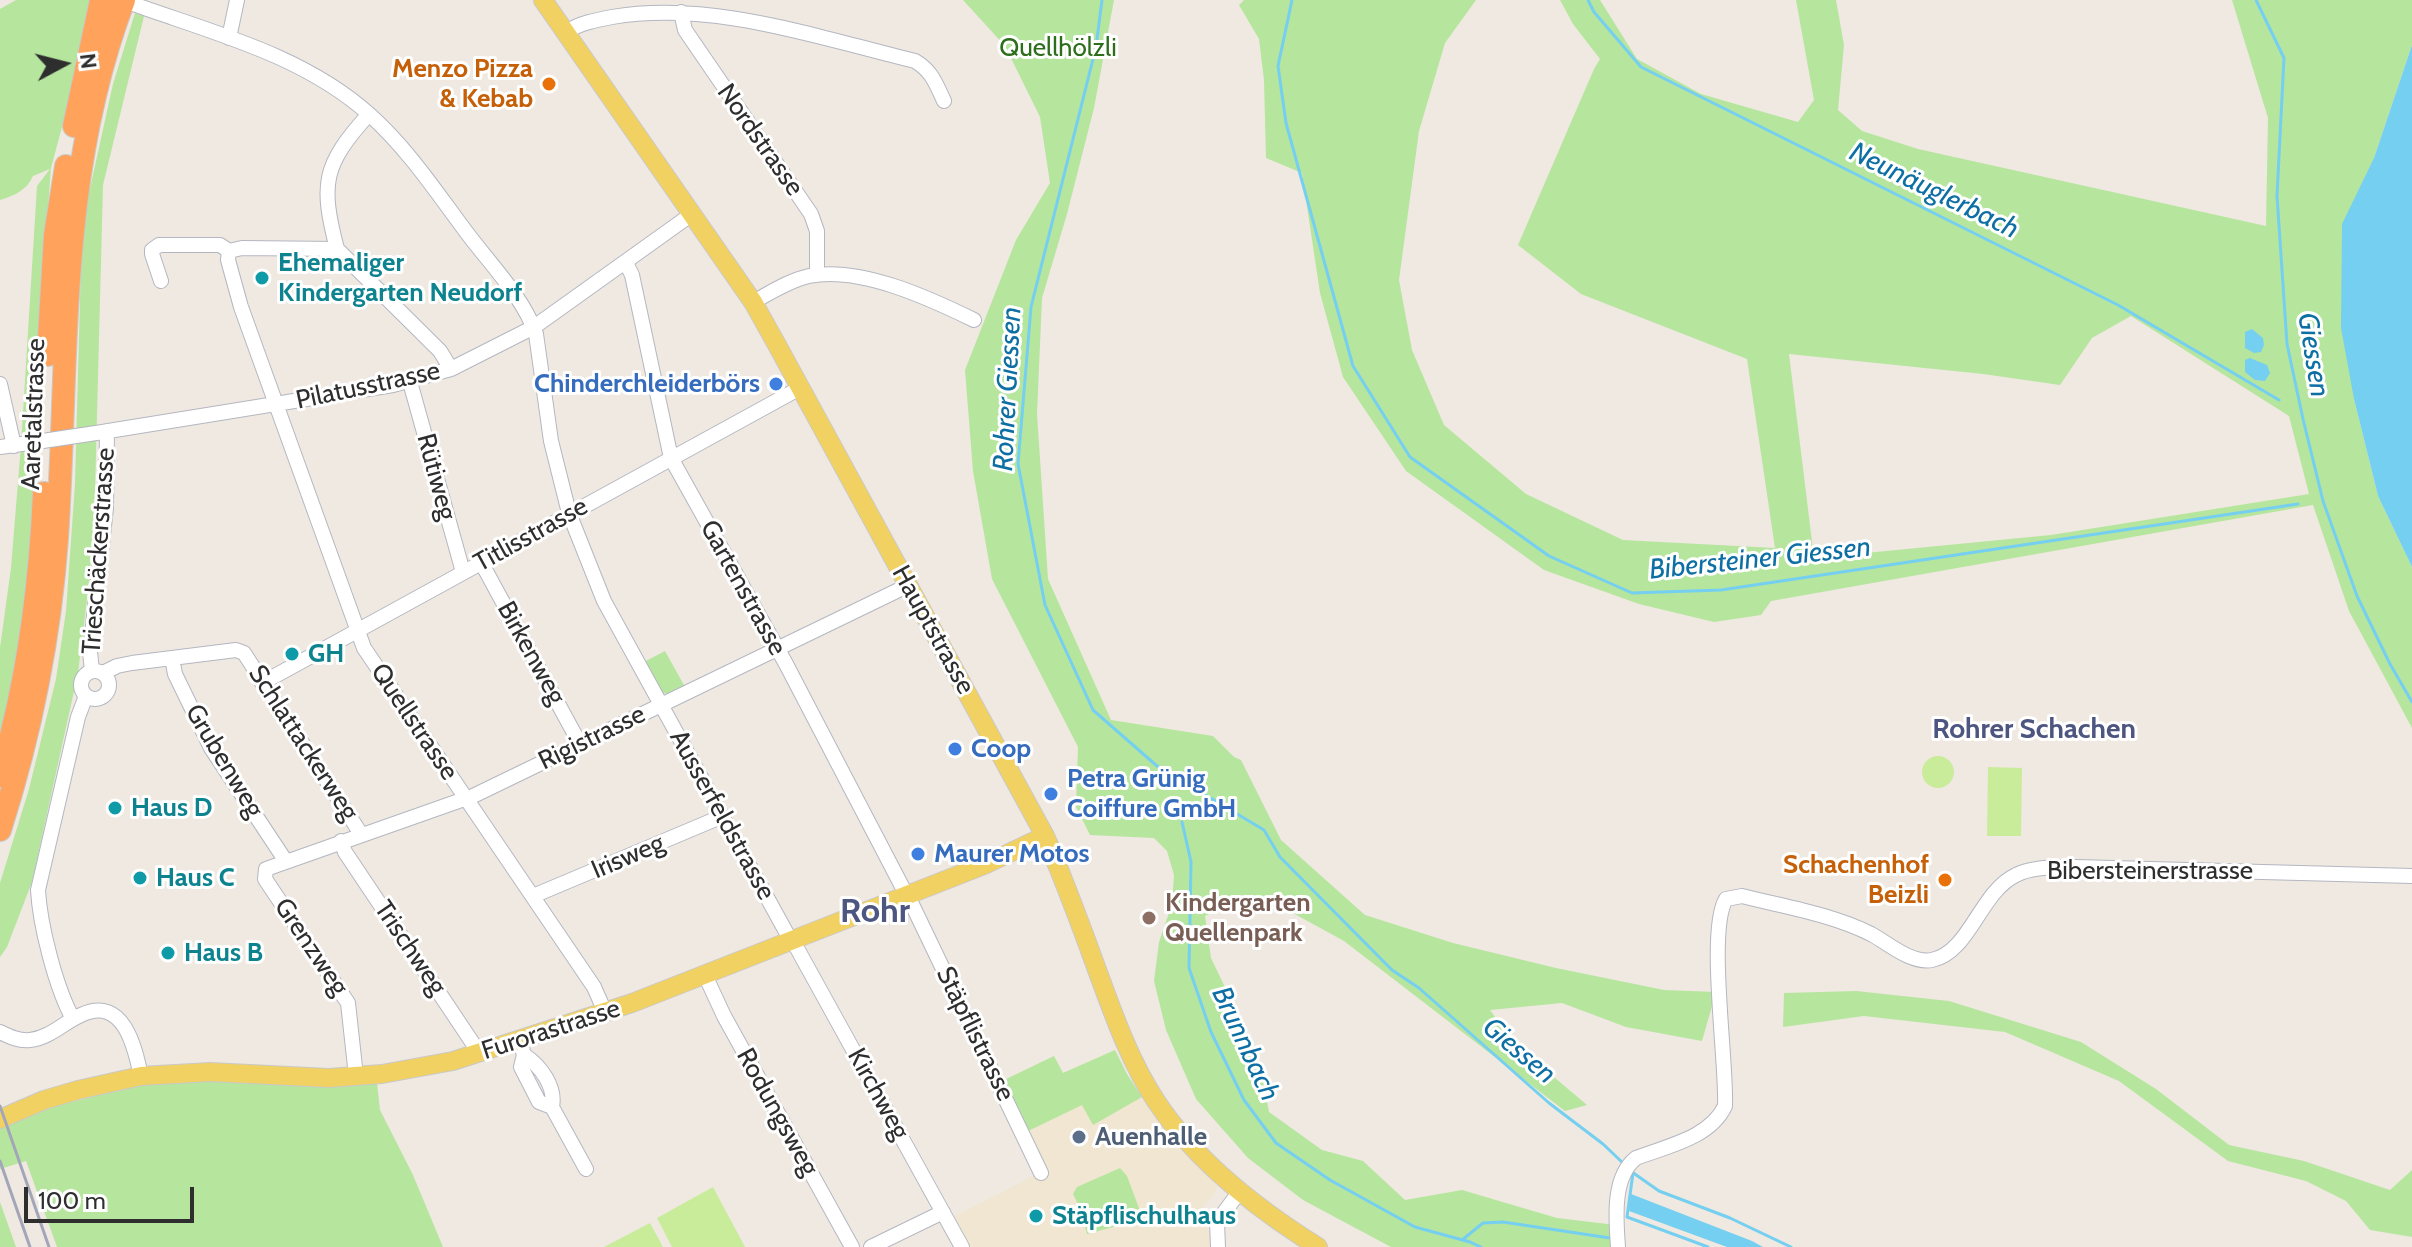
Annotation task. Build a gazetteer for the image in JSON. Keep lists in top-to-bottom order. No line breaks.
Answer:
{"streets":{"highway":["Aaretalstrasse"],"main road":["Hauptstrasse","Furorastrasse"],"street":["Nordstrasse","Pilatusstrasse","Rütiweg","Titlisstrasse","Trieschäckerstrasse","Gartenstrasse","Birkenweg","Quellstrasse","Rigistrasse","Schlattackerweg","Grubenweg","Ausserfeldstrasse","Irisweg","Bibersteinerstrasse","Grenzweg","Trischweg","Stäpflistrasse","Kirchweg","Rodungsweg"]},"crossings":[["Pilatusstrasse","Rütiweg"],["Pilatusstrasse","Trieschäckerstrasse"],["Pilatusstrasse","Gartenstrasse"],["Pilatusstrasse","Hauptstrasse"],["Pilatusstrasse","Quellstrasse"],["Pilatusstrasse","Ausserfeldstrasse"],["Rütiweg","Titlisstrasse"],["Titlisstrasse","Gartenstrasse"],["Titlisstrasse","Hauptstrasse"],["Titlisstrasse","Birkenweg"],["Titlisstrasse","Quellstrasse"],["Titlisstrasse","Schlattackerweg"],["Titlisstrasse","Ausserfeldstrasse"],["Trieschäckerstrasse","Schlattackerweg"],["Gartenstrasse","Rigistrasse"],["Gartenstrasse","Furorastrasse"],["Gartenstrasse","Stäpflistrasse"],["Hauptstrasse","Rigistrasse"],["Hauptstrasse","Furorastrasse"],["Birkenweg","Rigistrasse"],["Quellstrasse","Rigistrasse"],["Quellstrasse","Irisweg"],["Quellstrasse","Furorastrasse"],["Rigistrasse","Schlattackerweg"],["Rigistrasse","Grubenweg"],["Rigistrasse","Ausserfeldstrasse"],["Rigistrasse","Grenzweg"],["Rigistrasse","Trischweg"],["Schlattackerweg","Grubenweg"],["Ausserfeldstrasse","Irisweg"],["Ausserfeldstrasse","Furorastrasse"],["Ausserfeldstrasse","Kirchweg"],["Grenzweg","Furorastrasse"],["Trischweg","Furorastrasse"],["Furorastrasse","Stäpflistrasse"],["Furorastrasse","Kirchweg"],["Furorastrasse","Rodungsweg"]],"districts":["Rohrer Schachen","Rohr"],"water":["Neunäuglerbach","Giessen","Rohrer Giessen","Bibersteiner Giessen","Brunnbach"],"parks":["Quellhölzli"],"places":["Menzo Pizza & Kebab","Ehemaliger Kindergarten Neudorf","Chinderchleiderbörs","GH","Coop","Petra Grünig Coiffure GmbH","Haus D","Maurer Motos","Haus C","Schachenhof Beizli","Kindergarten Quellenpark","Haus B","Auenhalle","Stäpflischulhaus"],"scale_bar":"100 m","north":"right"}
